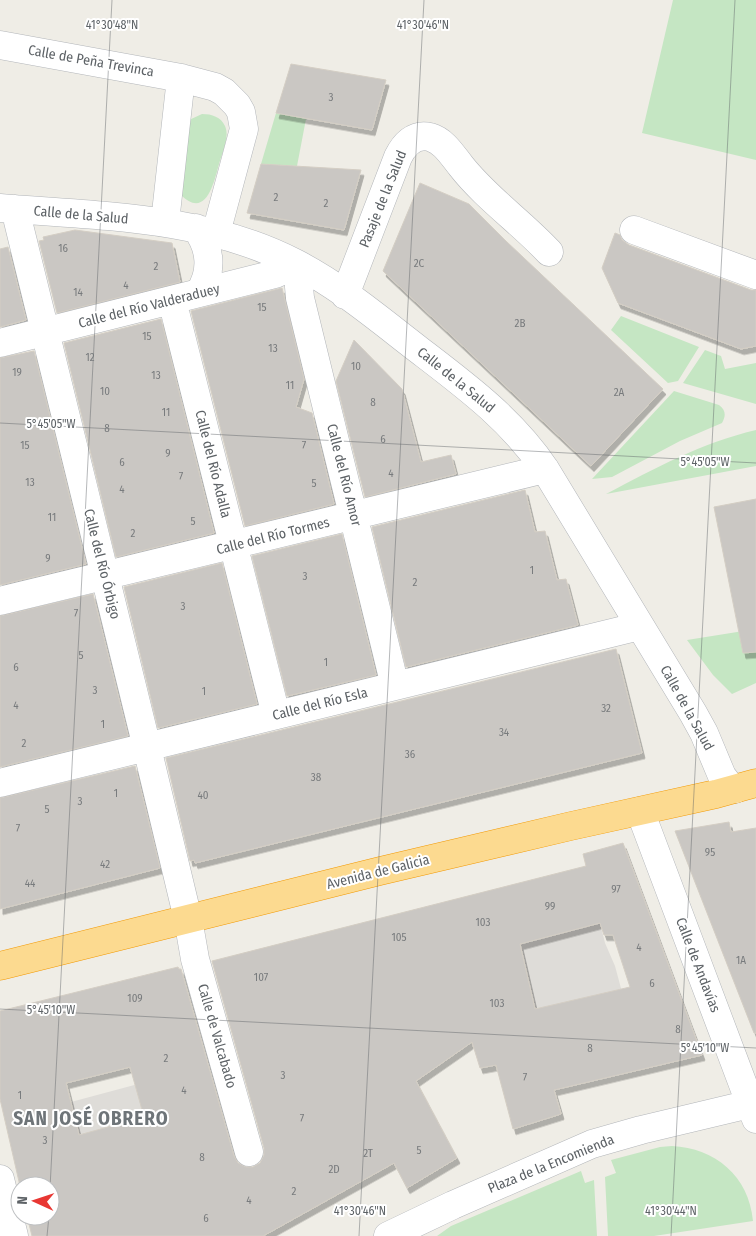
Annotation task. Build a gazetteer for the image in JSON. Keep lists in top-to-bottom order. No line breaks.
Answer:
{"streets":{"highway":["Avenida de Galicia"],"street":["Calle de Peña Trevinca","Pasaje de la Salud","Calle de la Salud","Calle del Río Valderaduey","Calle del Río Adalla","Calle del Río Amor","Calle del Río Tormes","Calle del Río Órbigo","Calle del Río Esla","Calle de Andavías","Calle de Valcabado","Plaza de la Encomienda"]},"crossings":[["Calle de Peña Trevinca","Calle de la Salud"],["Pasaje de la Salud","Calle de la Salud"],["Calle de la Salud","Calle del Río Valderaduey"],["Calle de la Salud","Calle del Río Amor"],["Calle de la Salud","Calle del Río Tormes"],["Calle de la Salud","Calle del Río Órbigo"],["Calle de la Salud","Calle del Río Esla"],["Calle de la Salud","Avenida de Galicia"],["Calle del Río Valderaduey","Calle del Río Adalla"],["Calle del Río Valderaduey","Calle del Río Amor"],["Calle del Río Valderaduey","Calle del Río Órbigo"],["Calle del Río Adalla","Calle del Río Tormes"],["Calle del Río Adalla","Calle del Río Esla"],["Calle del Río Amor","Calle del Río Tormes"],["Calle del Río Amor","Calle del Río Esla"],["Calle del Río Tormes","Calle del Río Órbigo"],["Calle del Río Órbigo","Calle del Río Esla"],["Calle del Río Órbigo","Avenida de Galicia"],["Calle del Río Órbigo","Calle de Valcabado"],["Avenida de Galicia","Calle de Andavías"],["Avenida de Galicia","Calle de Valcabado"],["Calle de Andavías","Plaza de la Encomienda"]],"districts":["SAN JOSÉ OBRERO"],"house_numbers":["3","2","2","16","2C","2","4","14","15","2B","15","13","12","10","19","13","11","10","2A","8","11","8","6","15","7","9","6","4","7","13","5","4","11","5","2","9","1","3","2","3","7","5","1","6","3","1","4","32","1","34","2","36","38","1","40","3","5","7","95","42","44","97","99","103","105","4","1A","107","6","109","103","8","8","2","3","7","4","1","7","3","5","2T","8","2D","2","4","6"],"north":"left","coordinates":["41°30'48\"N","41°30'46\"N","5°45'05\"W","5°45'10\"W","41°30'44\"N"]}
